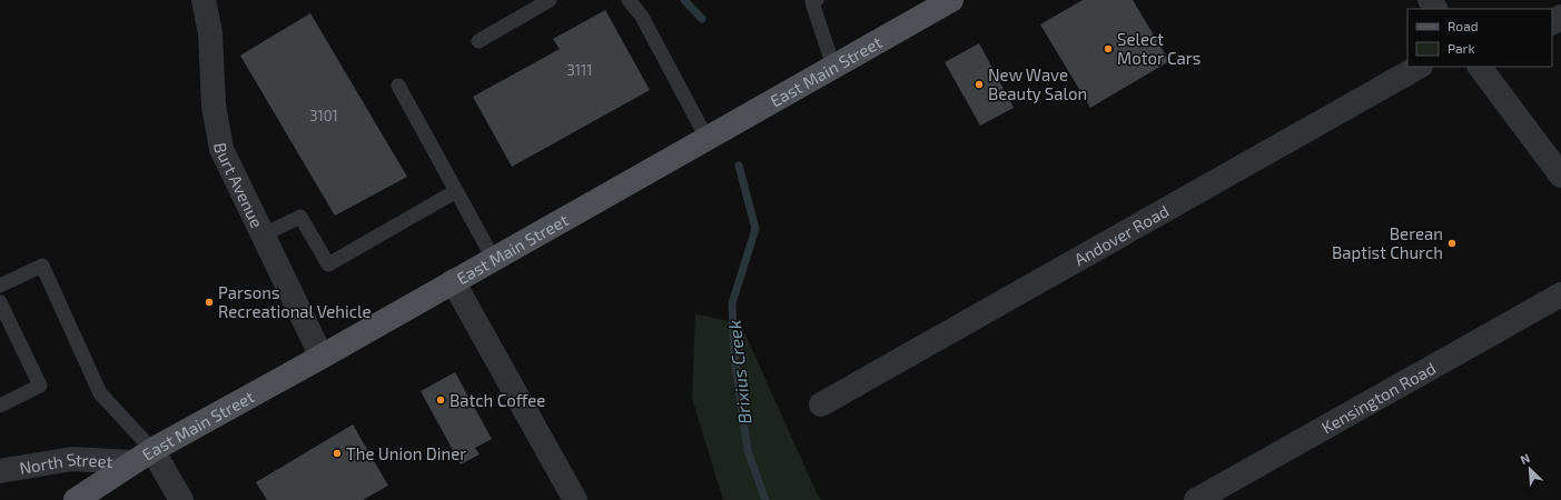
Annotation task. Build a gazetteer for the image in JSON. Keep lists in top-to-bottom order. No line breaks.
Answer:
{"streets":{"main road":["East Main Street"],"street":["Burt Avenue","Andover Road","Kensington Road","North Street"]},"crossings":[["East Main Street","Burt Avenue"],["East Main Street","North Street"]],"water":["Brixius Creek"],"places":["Select Motor Cars","New Wave Beauty Salon","Berean Baptist Church","Parsons Recreational Vehicle","Batch Coffee","The Union Diner"],"house_numbers":["3111","3101"],"legend":["Road","Park"],"north":"top left"}
